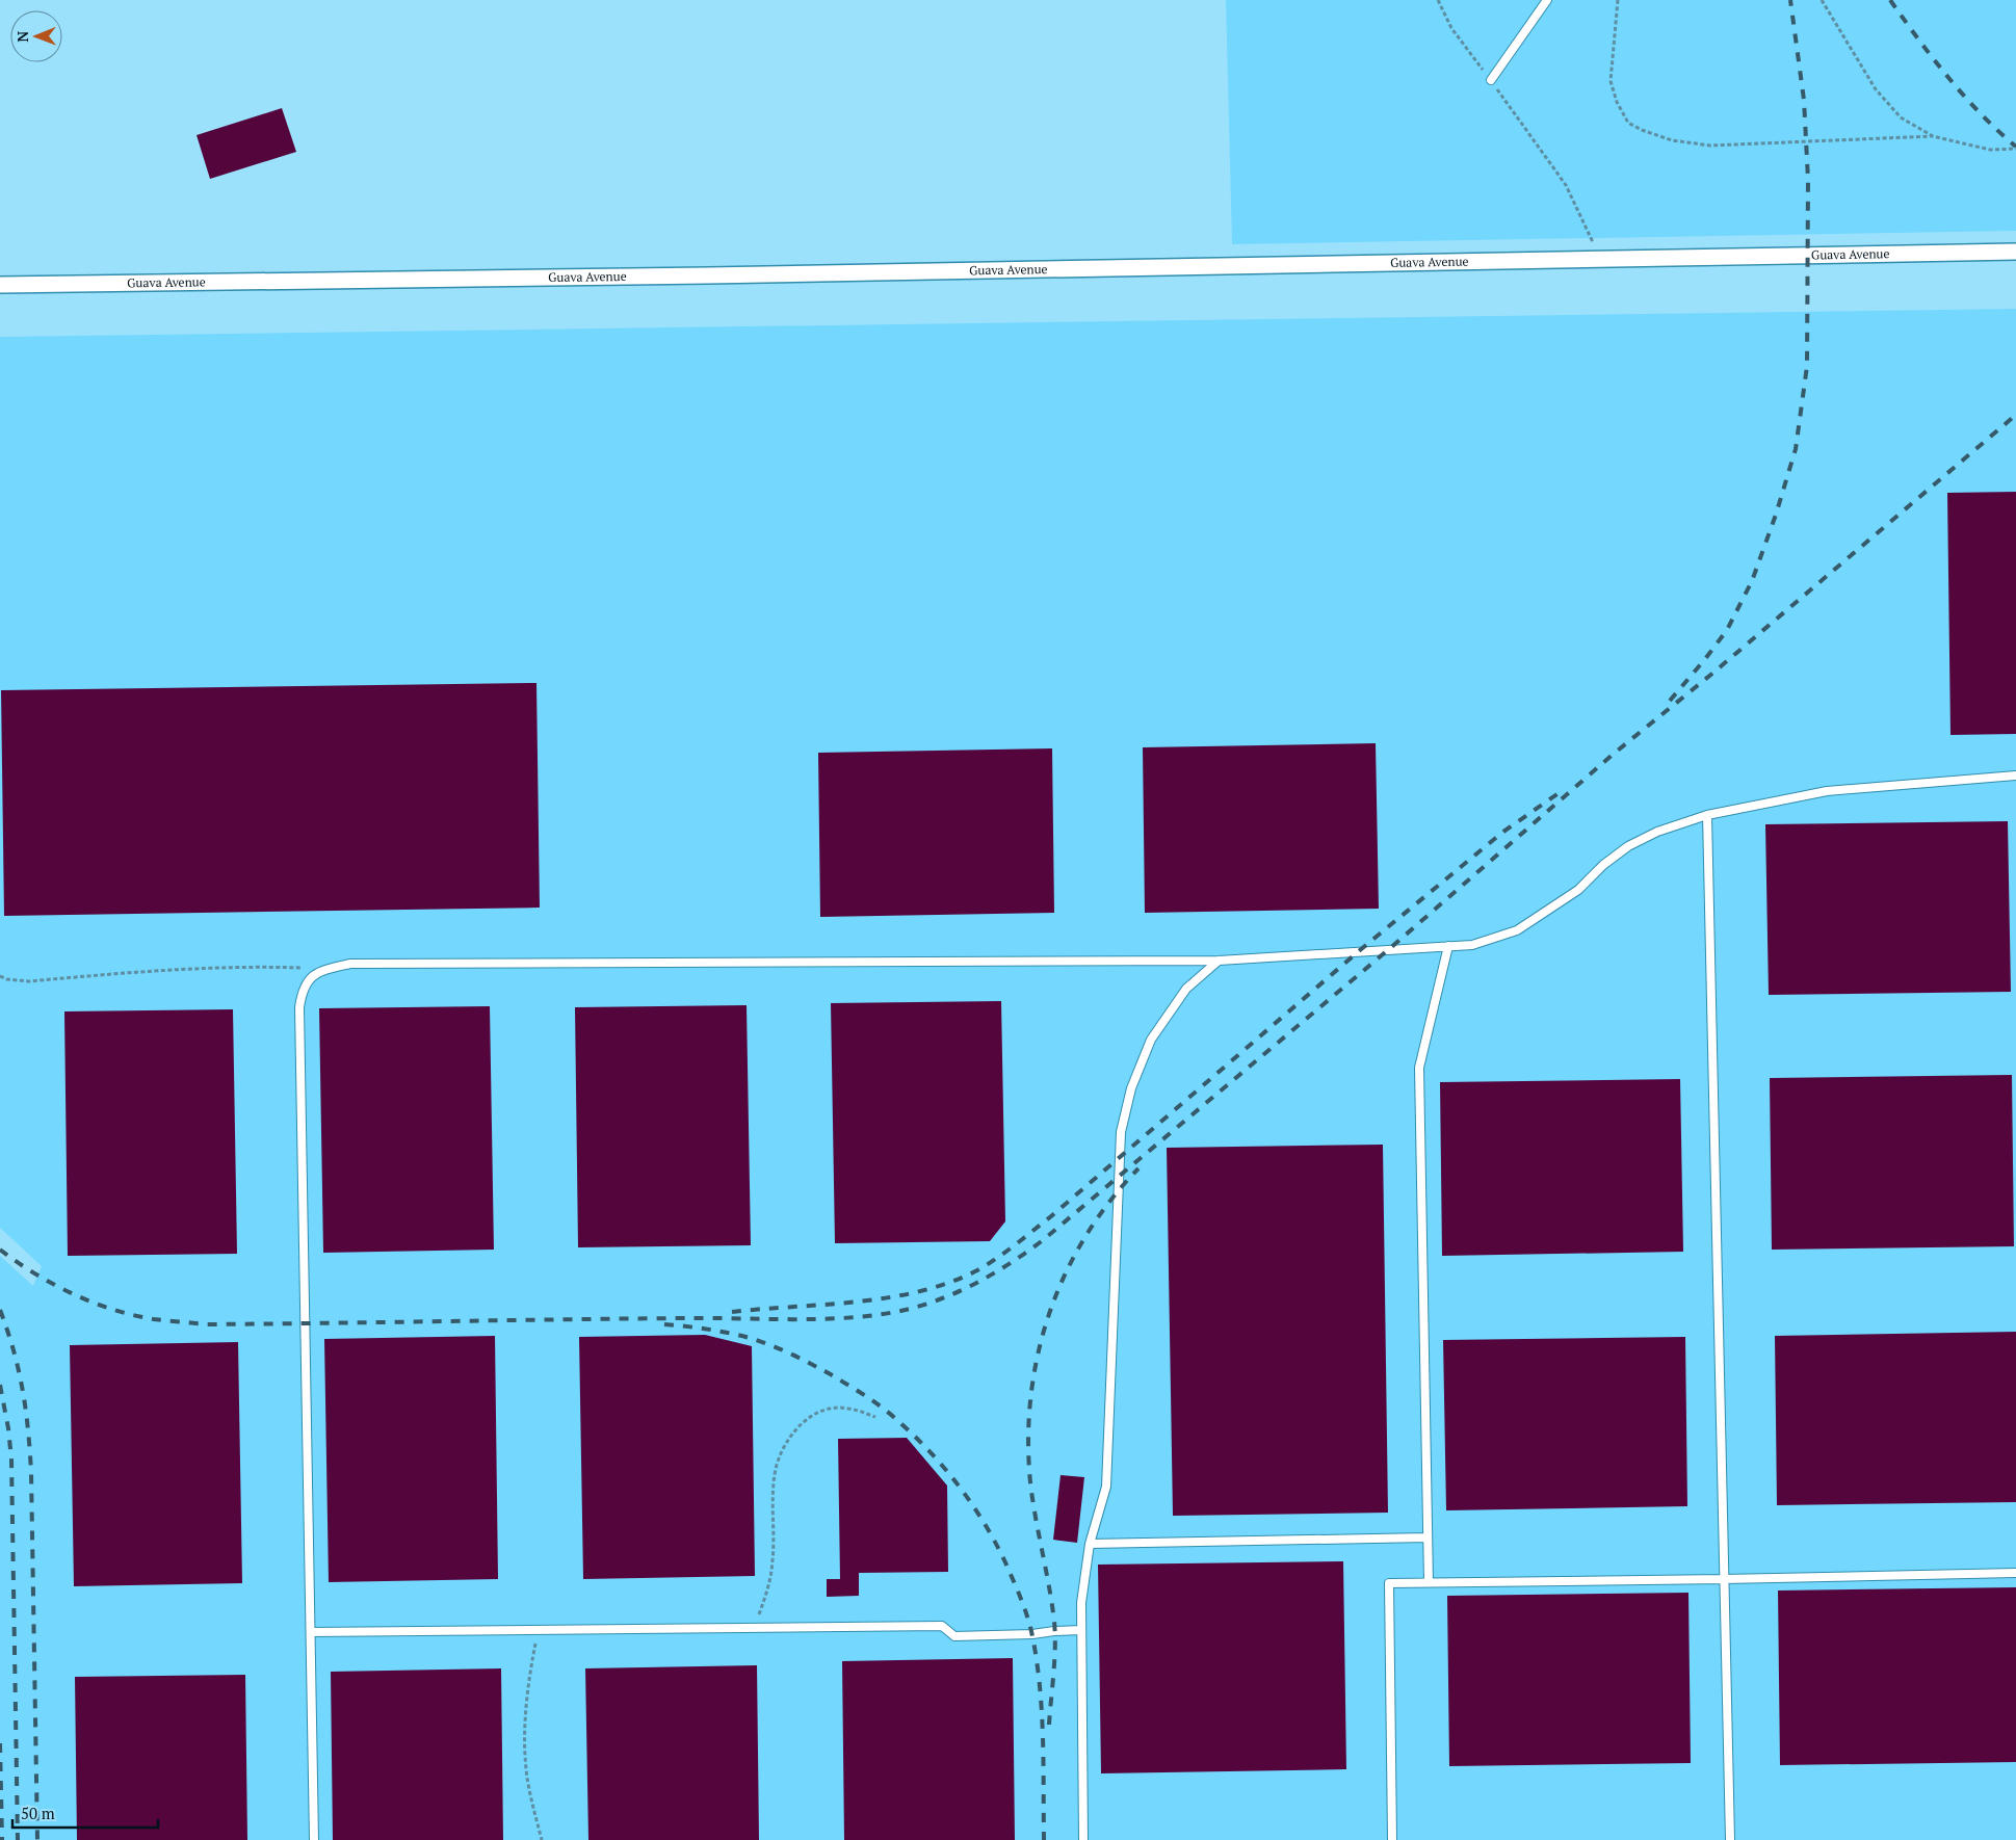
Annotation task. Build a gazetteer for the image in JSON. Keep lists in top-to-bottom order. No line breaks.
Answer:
{"streets":{"street":["Guava Avenue"]},"scale_bar":"50 m","north":"left"}
